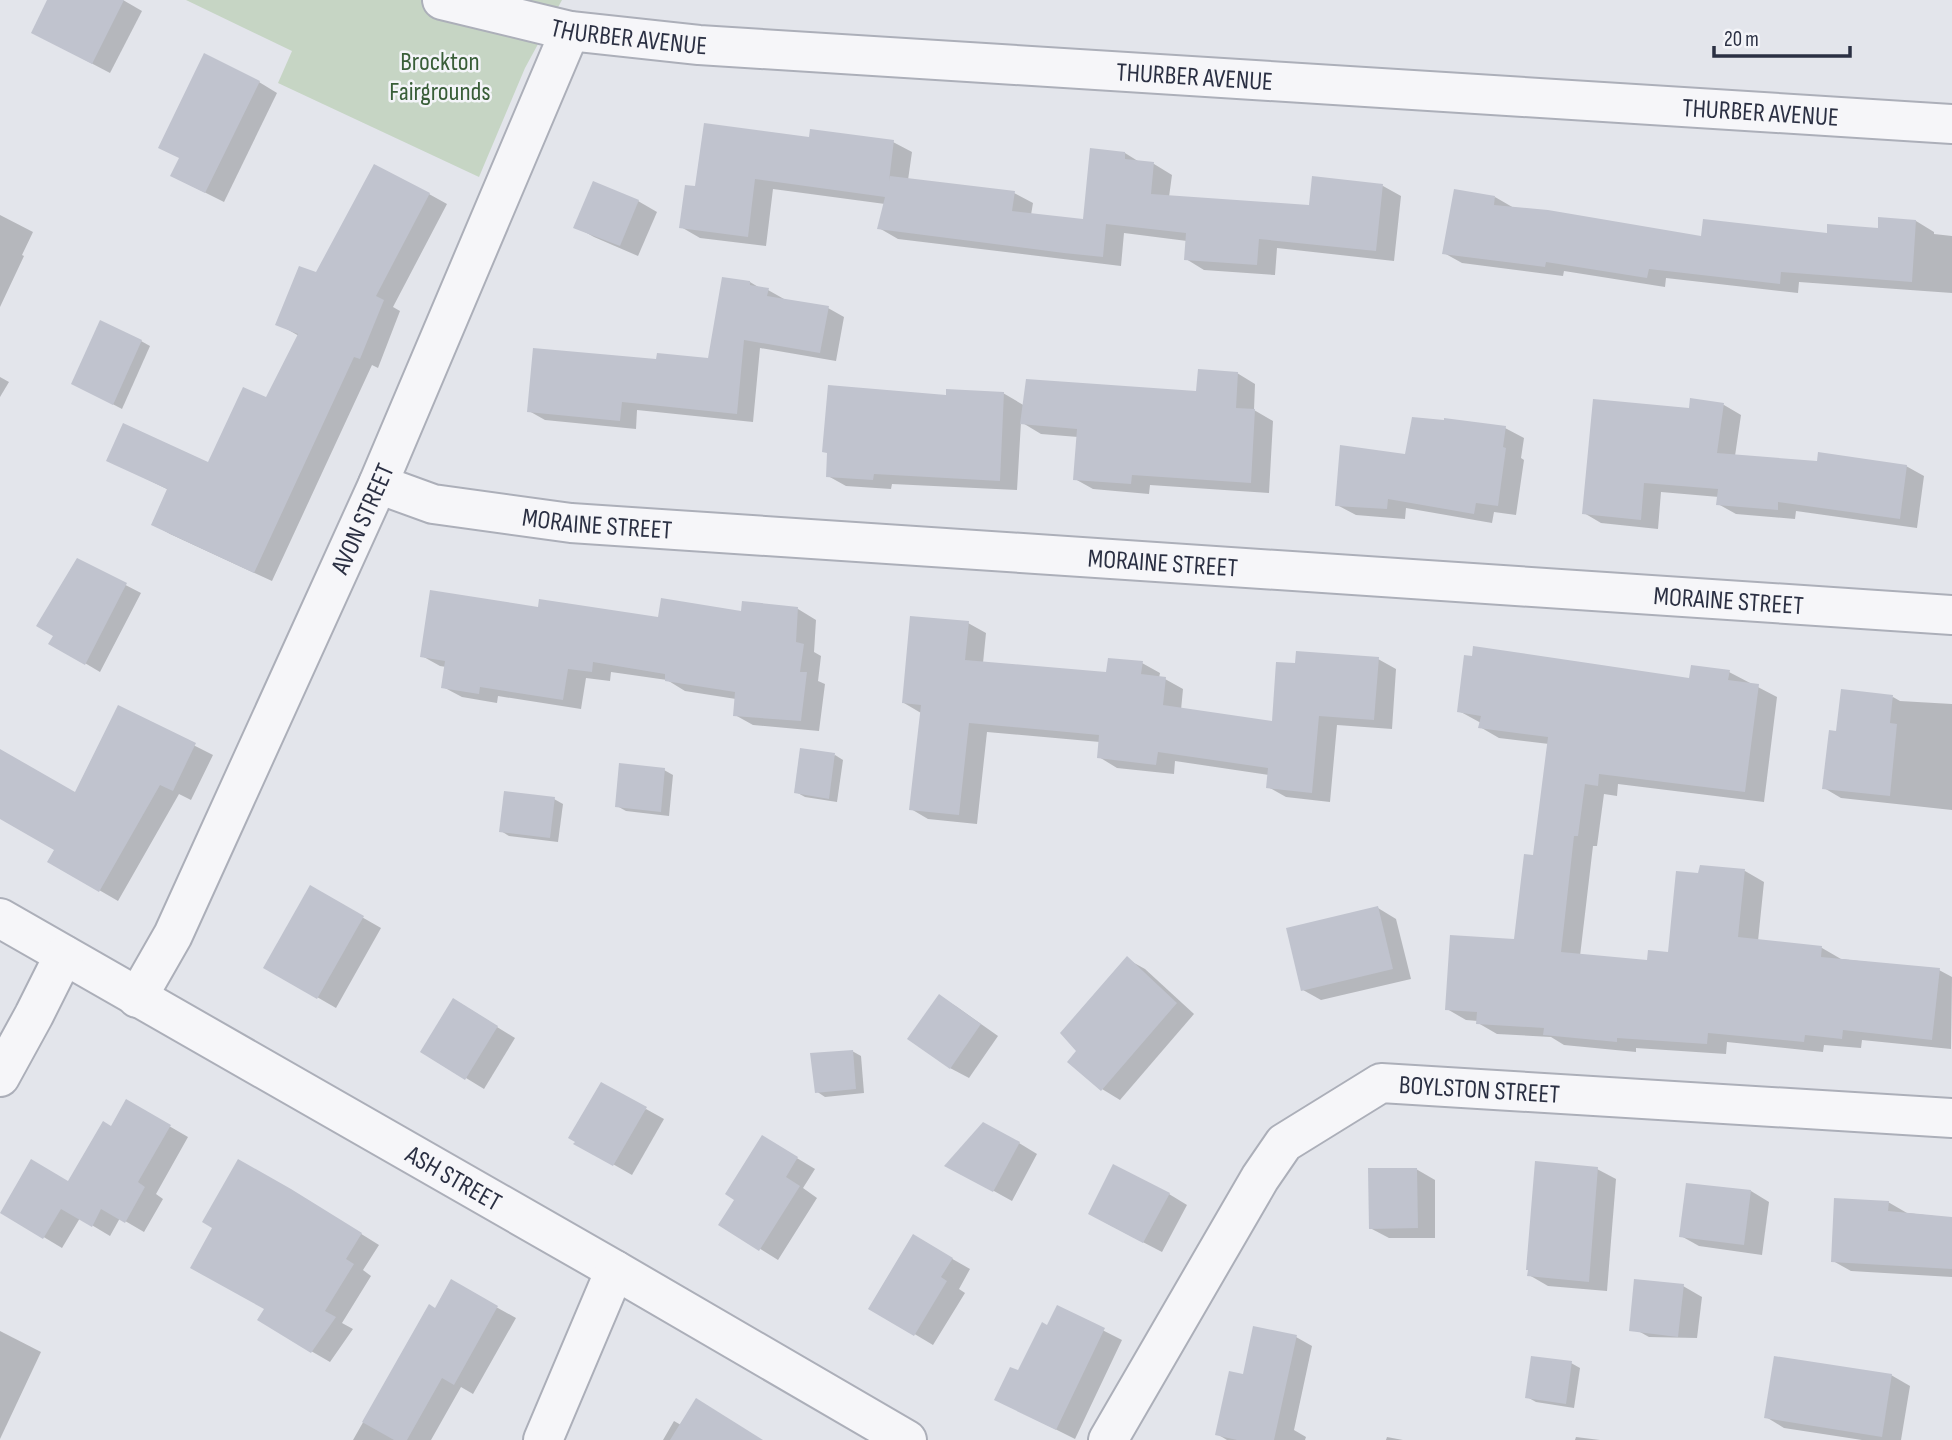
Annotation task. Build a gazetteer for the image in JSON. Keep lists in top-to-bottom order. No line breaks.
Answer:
{"streets":{"street":["THURBER AVENUE","AVON STREET","MORAINE STREET","BOYLSTON STREET","ASH STREET"]},"crossings":[["THURBER AVENUE","AVON STREET"],["AVON STREET","MORAINE STREET"],["AVON STREET","ASH STREET"]],"parks":["Brockton Fairgrounds"],"scale_bar":"20 m"}
